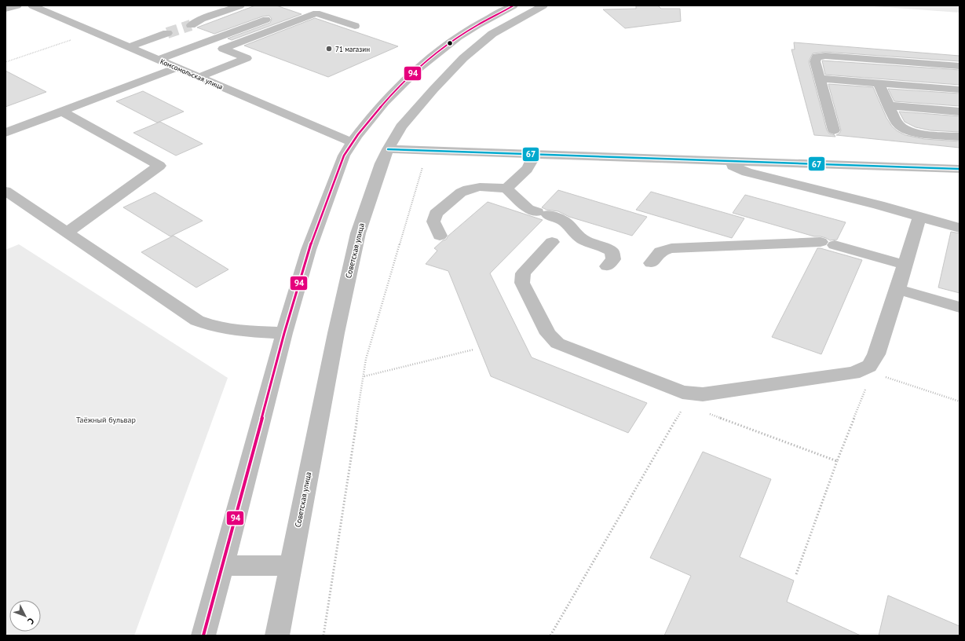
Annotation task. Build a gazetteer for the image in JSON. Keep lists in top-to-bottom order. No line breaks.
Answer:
{"streets":{"street":["Комсомольская улица","Советская улица"]},"parks":["Таёжный бульвар"],"places":["71 магазин"],"lines":["transit line 94","transit line 67"],"north":"bottom right"}
